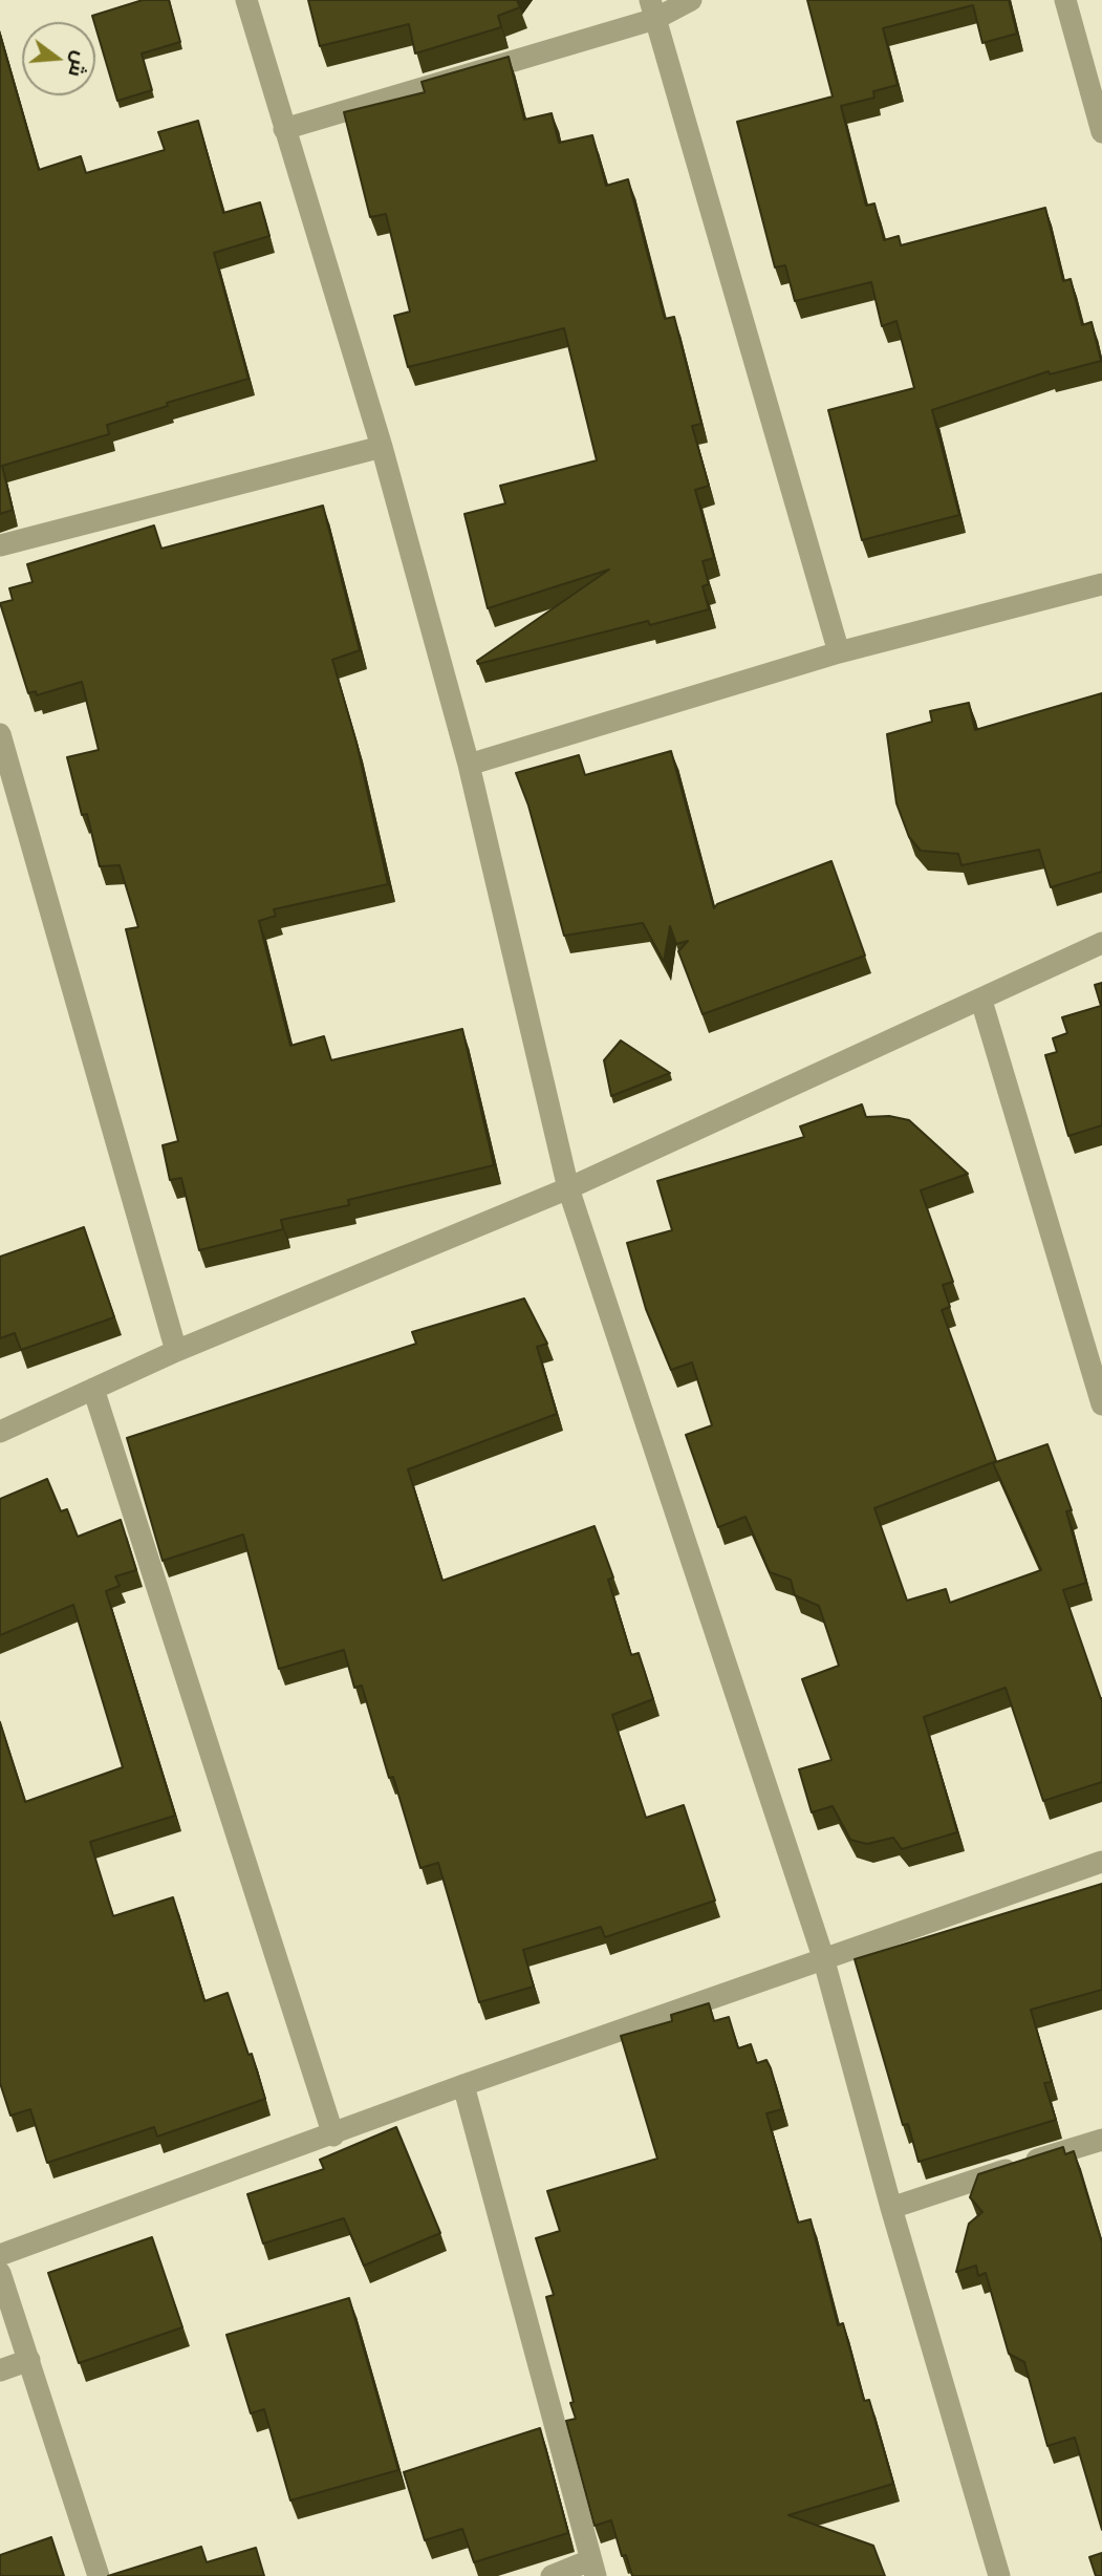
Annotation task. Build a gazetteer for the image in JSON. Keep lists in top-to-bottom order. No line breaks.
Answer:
{"north":"right"}
